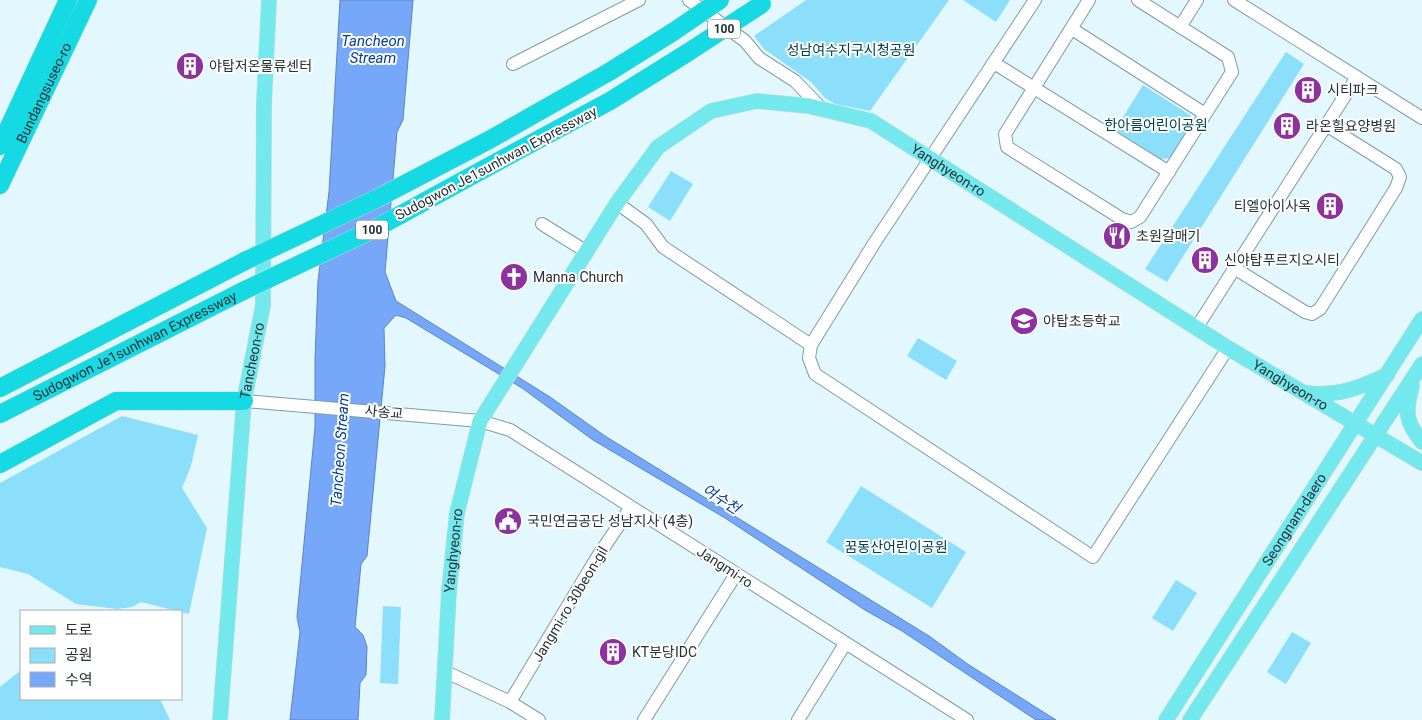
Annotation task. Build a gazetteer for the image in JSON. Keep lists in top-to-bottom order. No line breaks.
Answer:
{"streets":{"highway":["100","Bundangsuseo-ro","Sudogwon Je1sunhwan Expressway"],"main road":["Yanghyeon-ro","Tancheon-ro","Seongnam-daero"],"street":["사송교","Jangmi-ro","Jangmi-ro 30beon-gil"]},"crossings":[["Yanghyeon-ro","사송교"],["Yanghyeon-ro","Seongnam-daero"],["Yanghyeon-ro","Jangmi-ro"],["Tancheon-ro","사송교"],["사송교","Jangmi-ro"],["Jangmi-ro","Jangmi-ro 30beon-gil"]],"water":["Tancheon Stream","여수천"],"parks":["성남여수지구시청공원","한아름어린이공원","꿈동산어린이공원"],"places":{"building":["야탑저온물류센터","시티파크","라온힐요양병원","티엘아이사옥","신야탑푸르지오시티","KT분당IDC"],"restaurant":["초원갈매기"],"church":["Manna Church"],"school or university":["야탑초등학교"],"public building":["국민연금공단 성남지사 (4층)"]},"legend":["도로","공원","수역"]}
